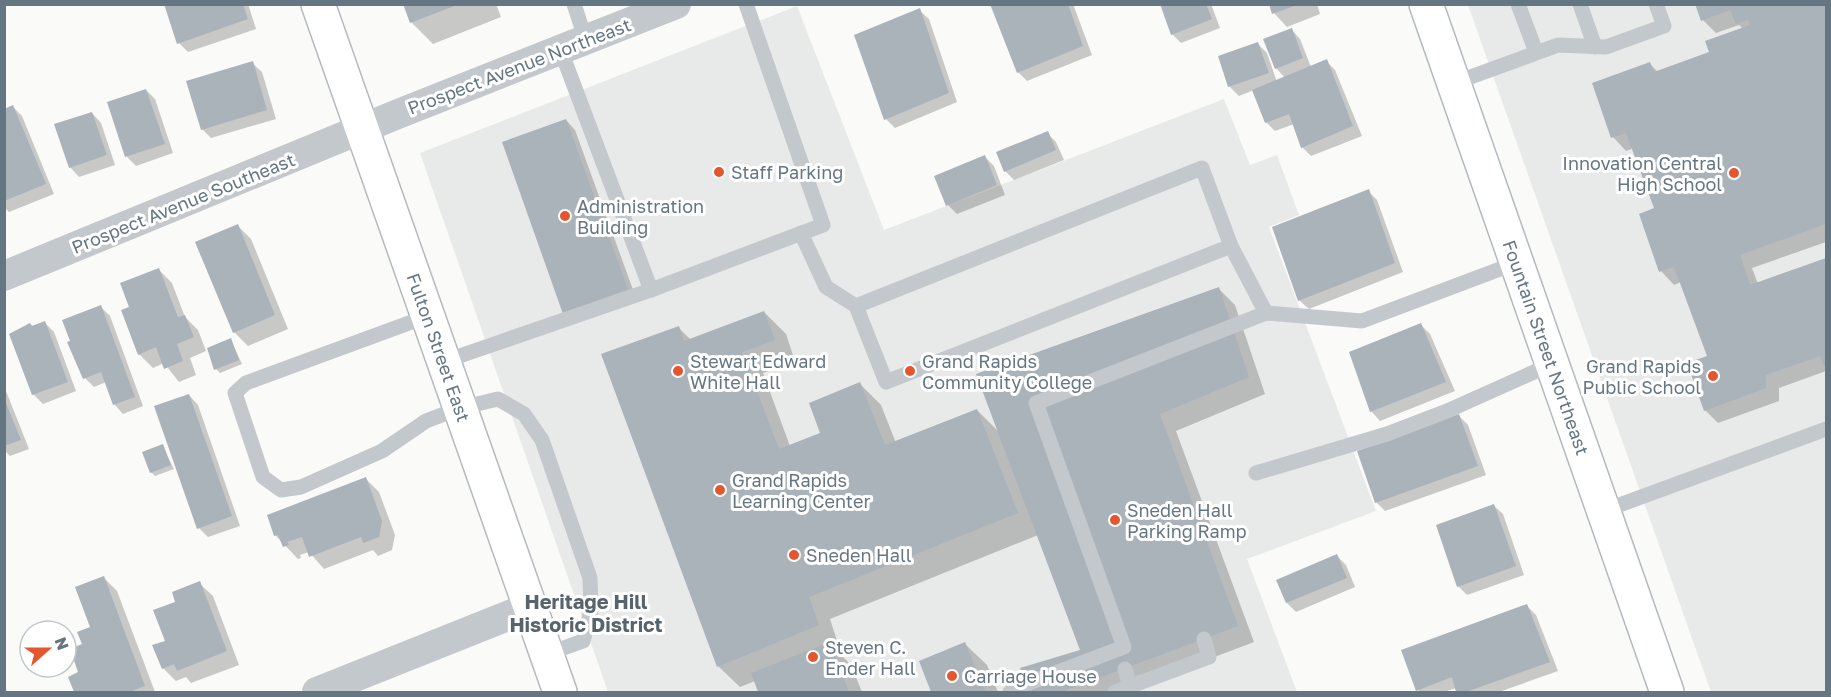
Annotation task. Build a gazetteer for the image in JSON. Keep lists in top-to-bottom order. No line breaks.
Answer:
{"streets":{"main road":["Fulton Street East","Fountain Street Northeast"],"street":["Prospect Avenue Northeast","Prospect Avenue Southeast"]},"crossings":[["Prospect Avenue Northeast","Prospect Avenue Southeast"],["Prospect Avenue Northeast","Fulton Street East"],["Prospect Avenue Southeast","Fulton Street East"]],"districts":["Heritage Hill Historic District"],"places":["Staff Parking","Innovation Central High School","Administration Building","Stewart Edward White Hall","Grand Rapids Community College","Grand Rapids Public School","Grand Rapids Learning Center","Sneden Hall Parking Ramp","Sneden Hall","Steven C. Ender Hall","Carriage House"],"north":"right"}
